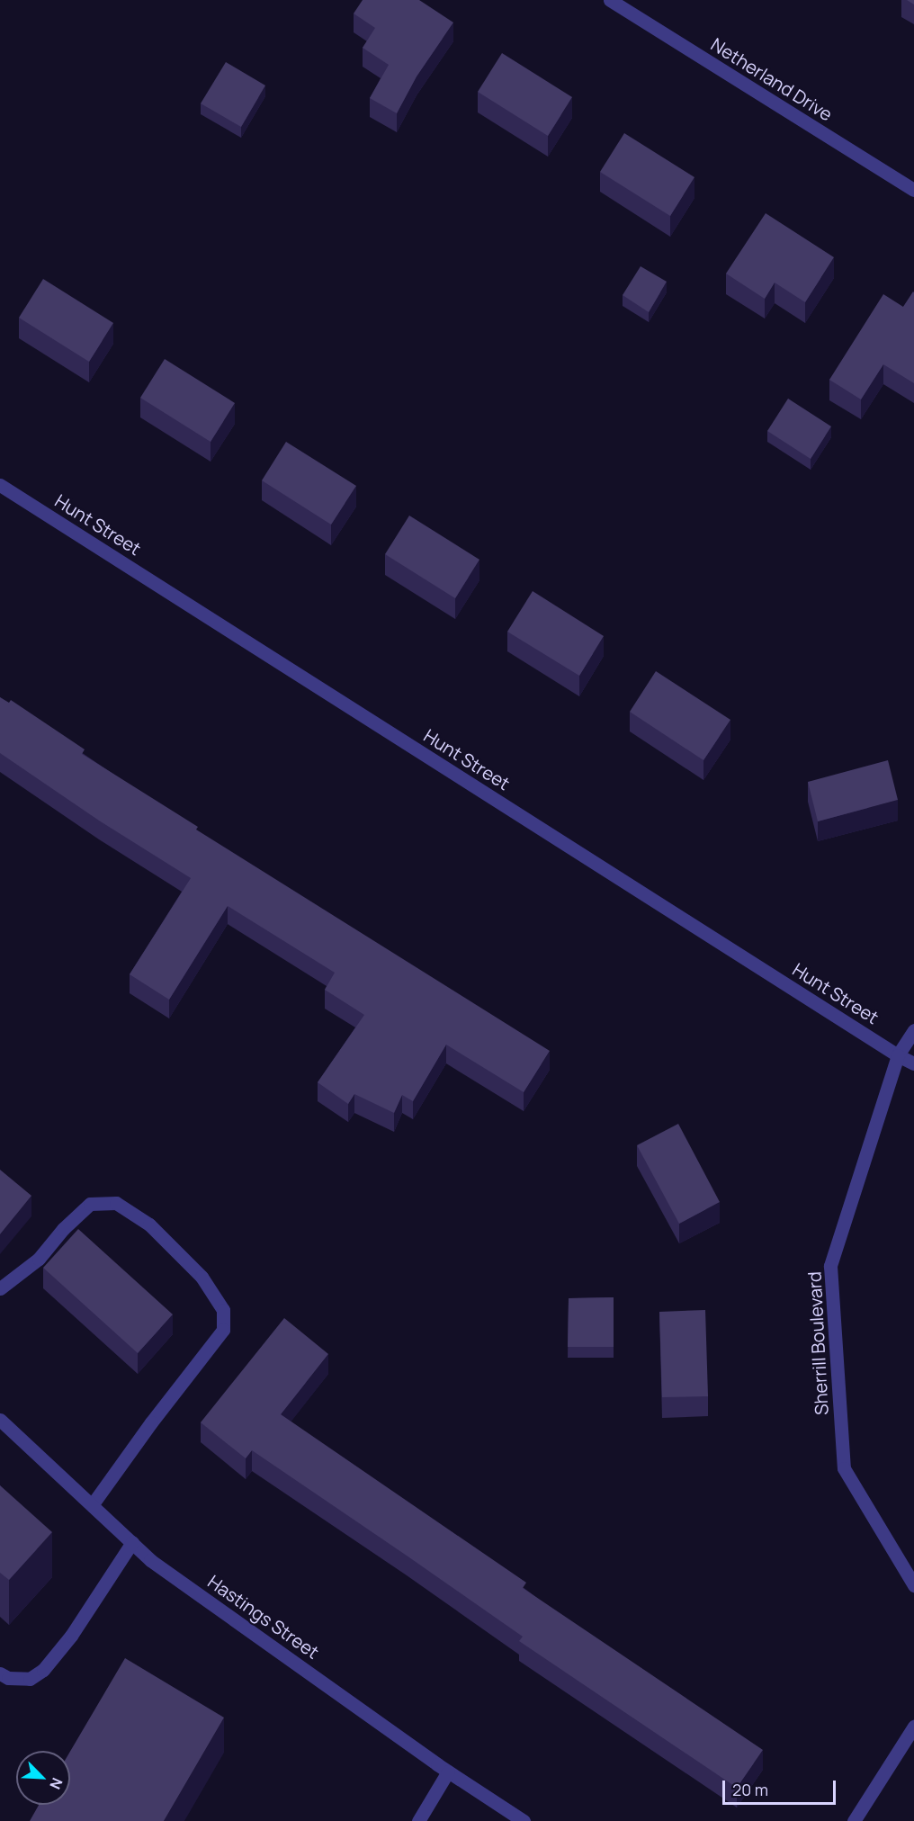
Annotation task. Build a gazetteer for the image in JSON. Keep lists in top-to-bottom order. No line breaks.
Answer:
{"streets":{"street":["Netherland Drive","Hunt Street","Sherrill Boulevard","Hastings Street"]},"crossings":[["Hunt Street","Sherrill Boulevard"]],"scale_bar":"20 m","north":"bottom right"}
